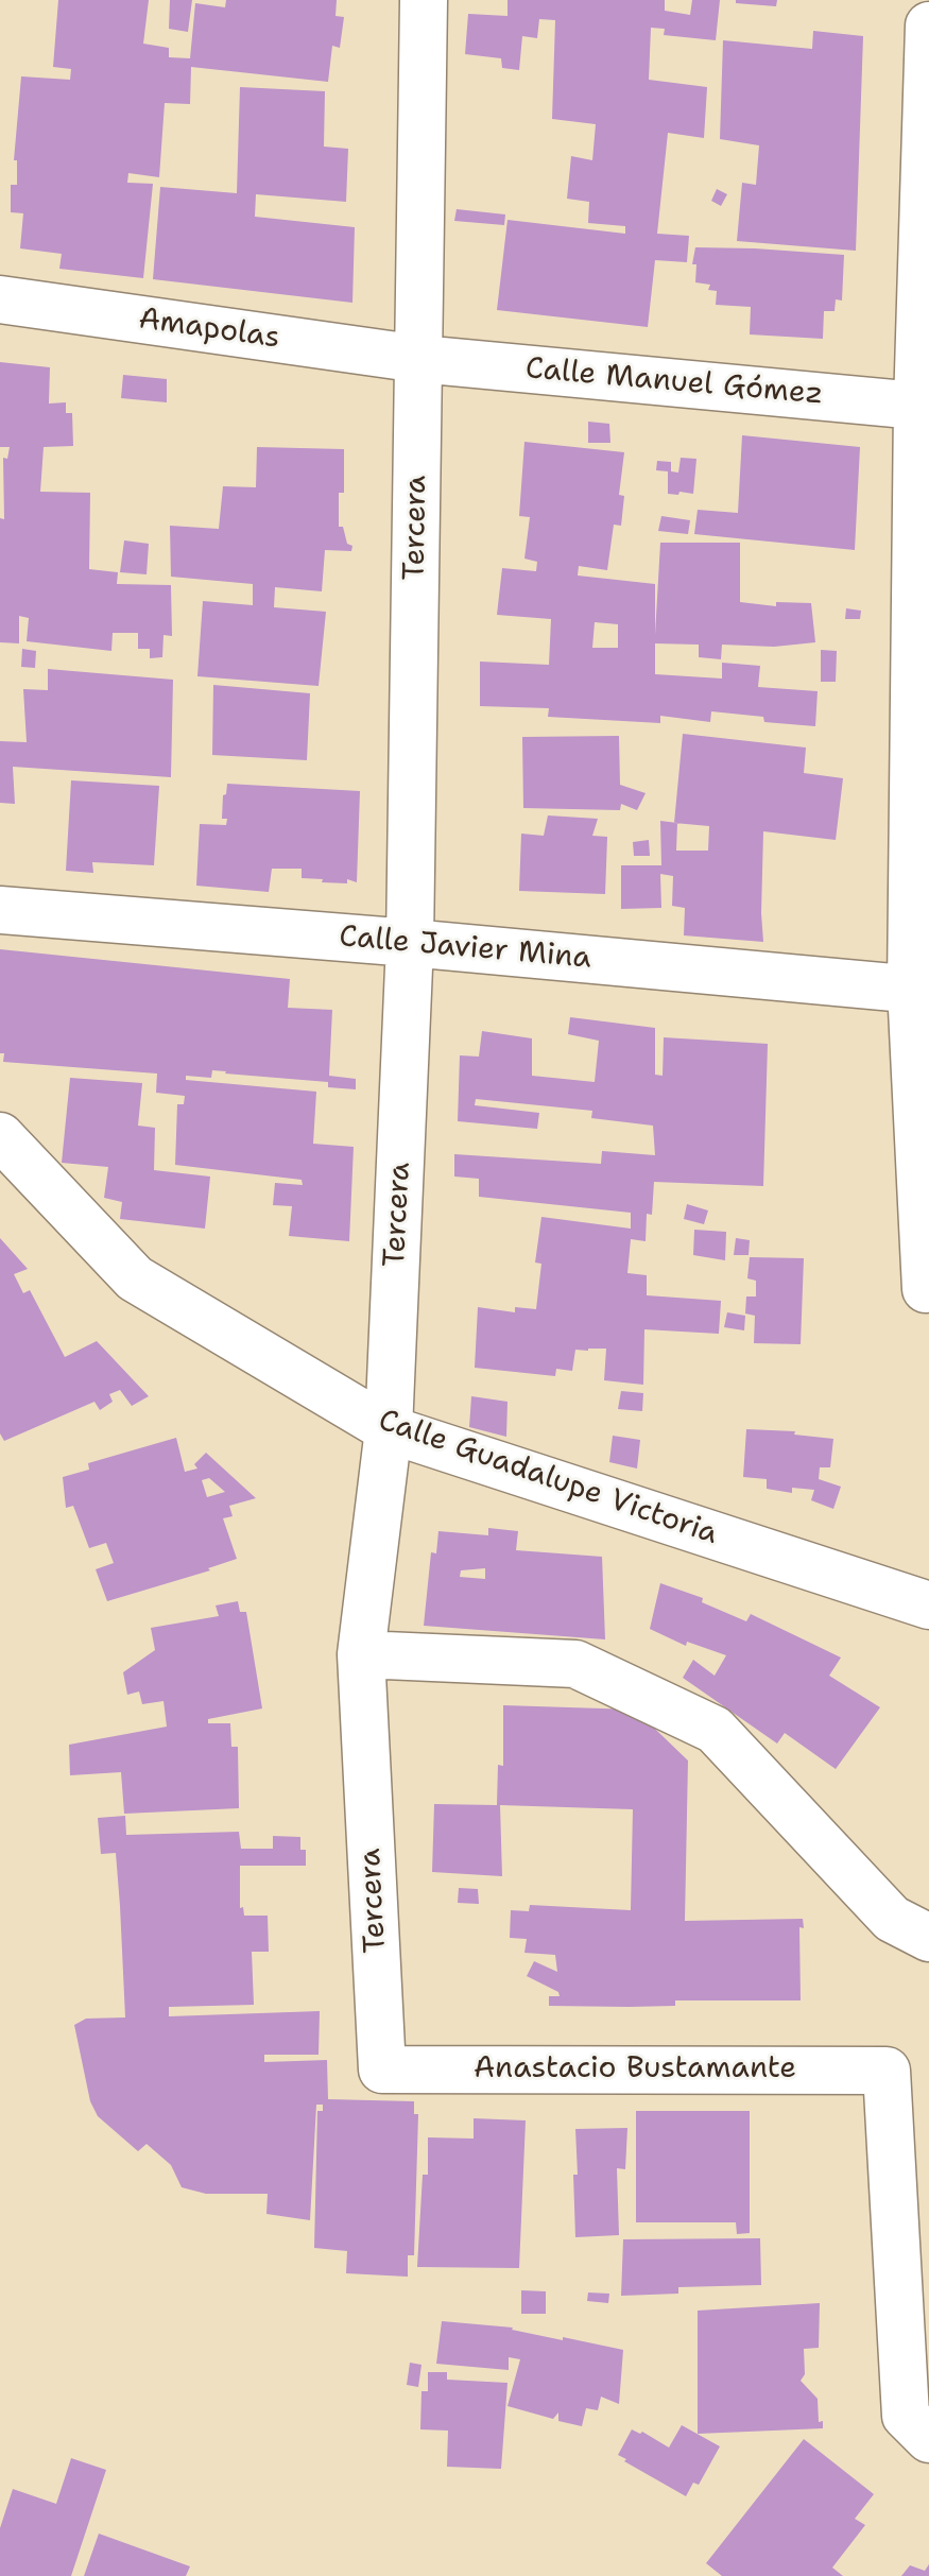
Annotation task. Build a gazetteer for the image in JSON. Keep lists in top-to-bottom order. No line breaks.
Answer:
{"streets":{"street":["Amapolas","Calle Manuel Gómez","Tercera","Calle Javier Mina","Calle Guadalupe Victoria","Anastacio Bustamante"]},"crossings":[["Amapolas","Calle Manuel Gómez"],["Amapolas","Tercera"],["Calle Manuel Gómez","Tercera"],["Tercera","Calle Javier Mina"],["Tercera","Calle Guadalupe Victoria"],["Tercera","Anastacio Bustamante"]]}
